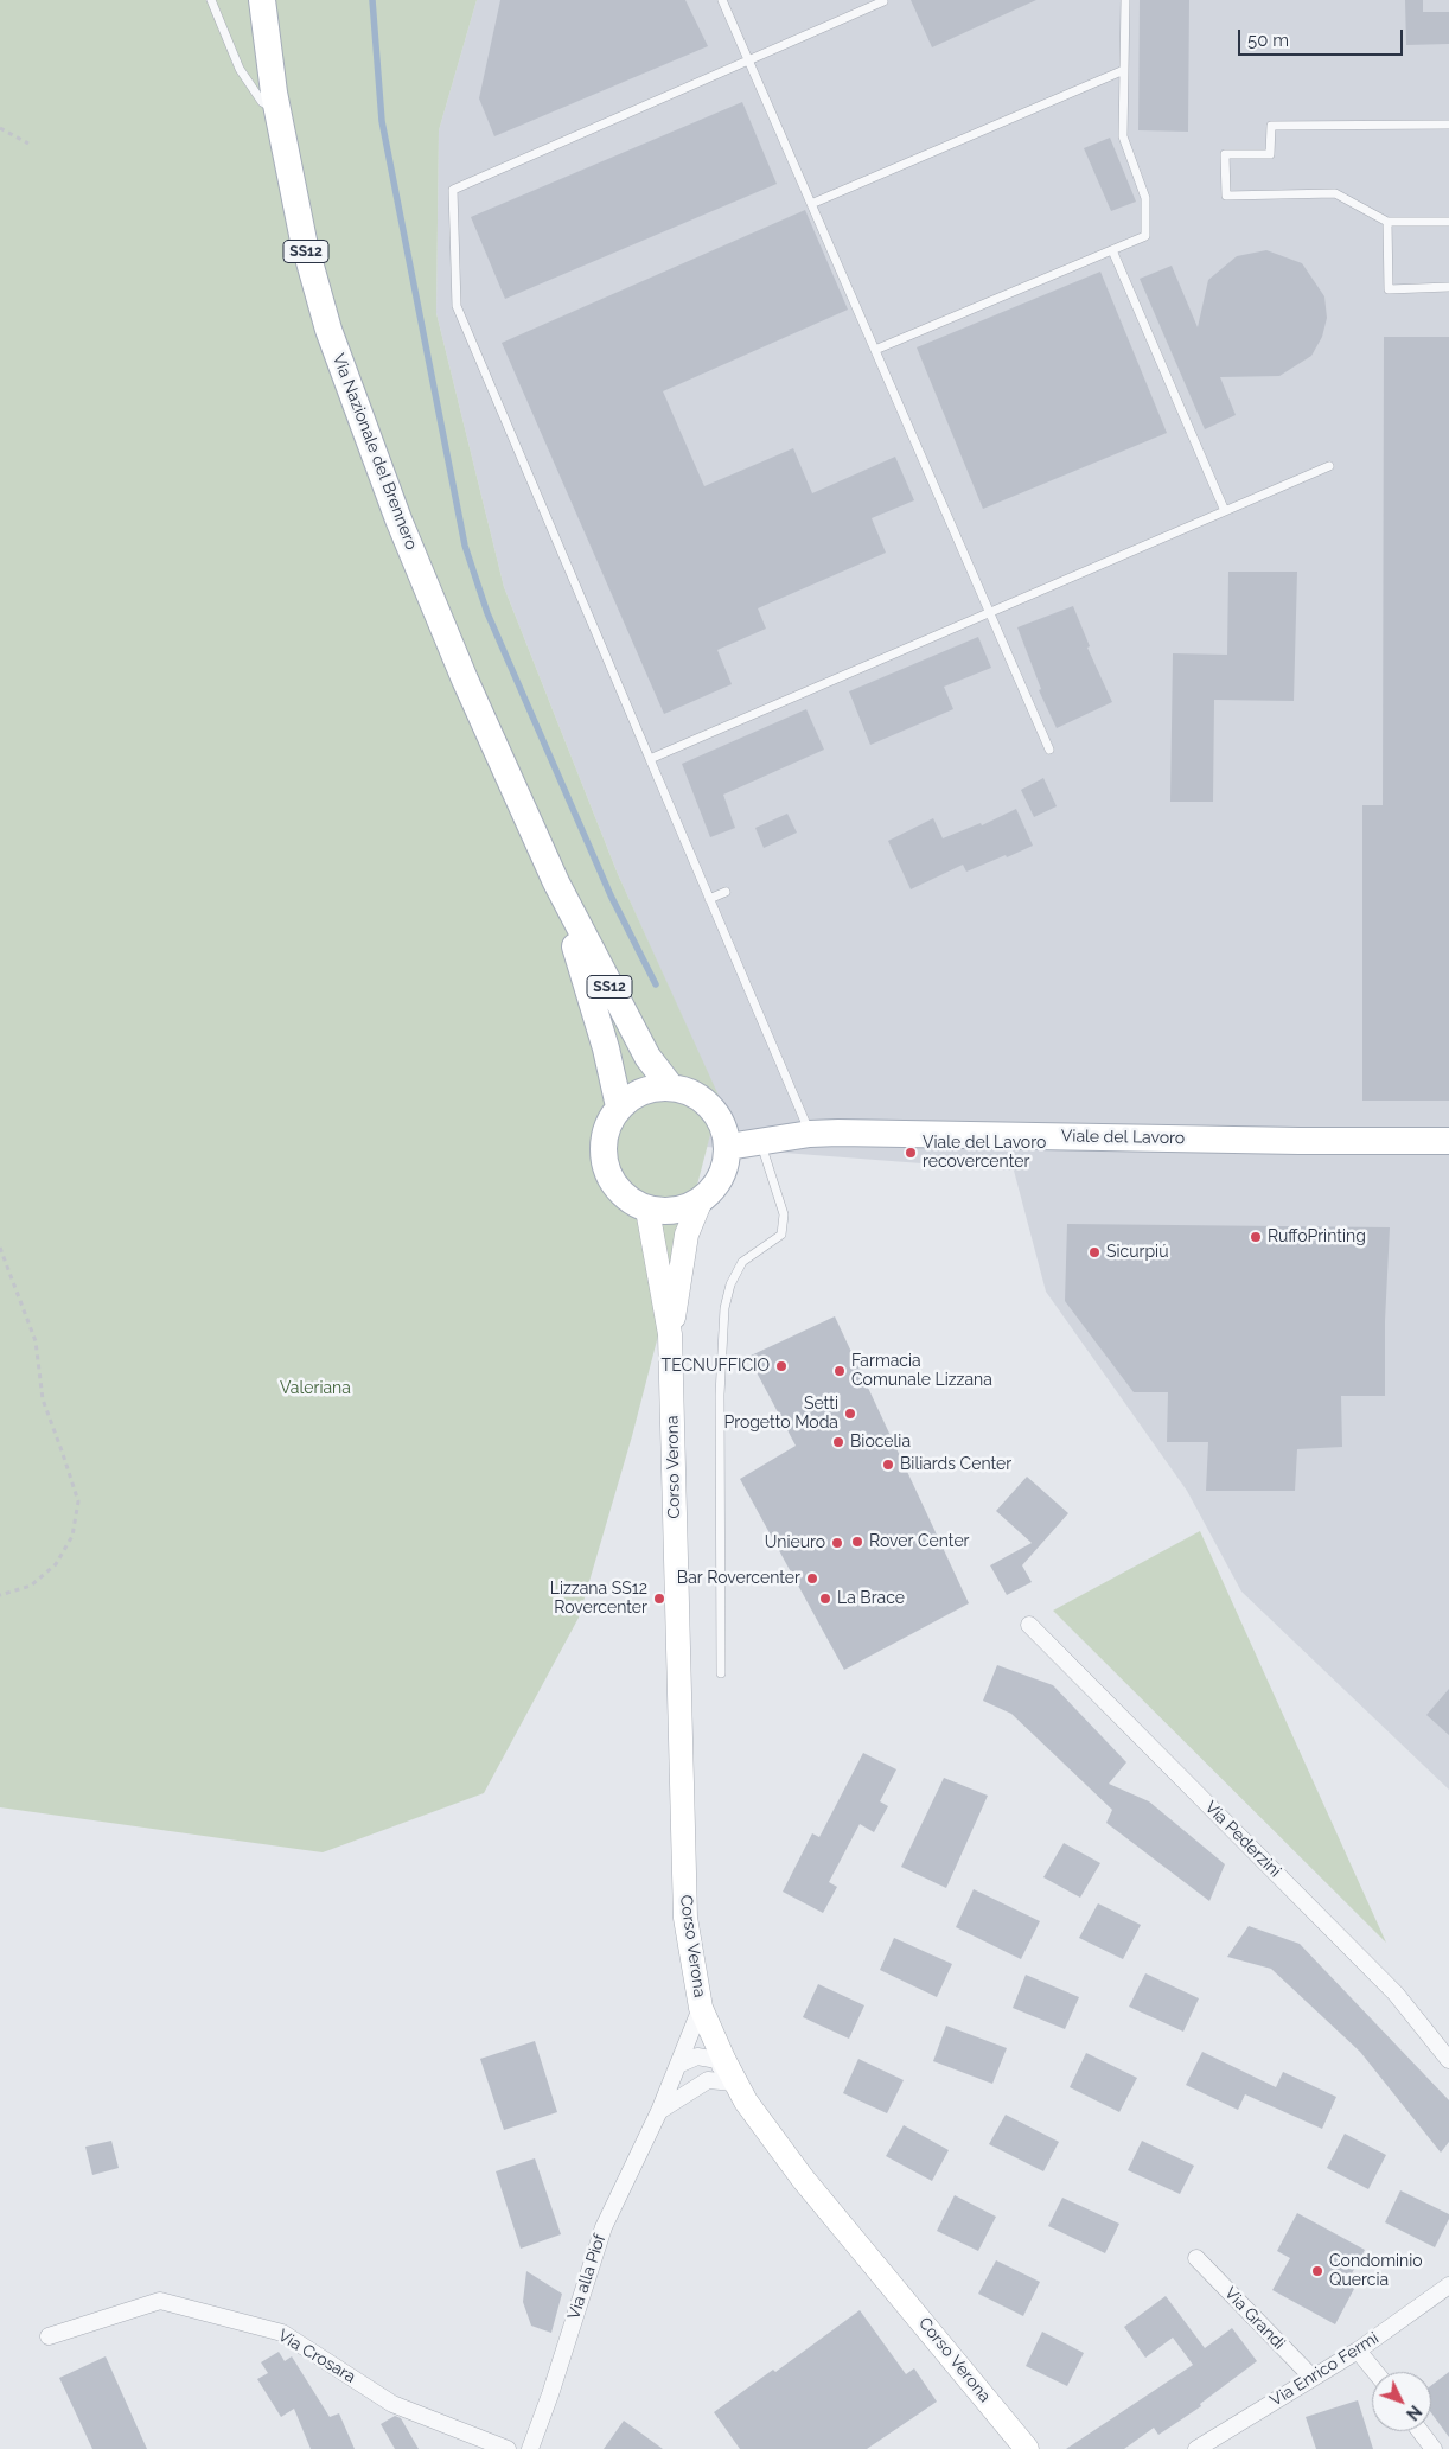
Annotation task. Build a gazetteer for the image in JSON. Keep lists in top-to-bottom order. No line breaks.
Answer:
{"streets":{"main road":["SS12","Via Nazionale del Brennero","Viale del Lavoro","Corso Verona"],"street":["Via Pederzini","Via alla Piof","Via Grandi","Via Crosara","Via Enrico Fermi"]},"crossings":[["SS12","Via Nazionale del Brennero"],["SS12","Viale del Lavoro"],["Via Nazionale del Brennero","Viale del Lavoro"],["Corso Verona","Via alla Piof"],["Via Grandi","Via Enrico Fermi"]],"parks":["Valeriana"],"places":["Viale del Lavoro recovercenter","RuffoPrinting","Sicurpiú","TECNUFFICIO","Farmacia Comunale Lizzana","Setti Progetto Moda","Biocelia","Biliards Center","Rover Center","Unieuro","Bar Rovercenter","Lizzana SS12 Rovercenter","La Brace","Condominio Quercia"],"scale_bar":"50 m","north":"bottom right"}
